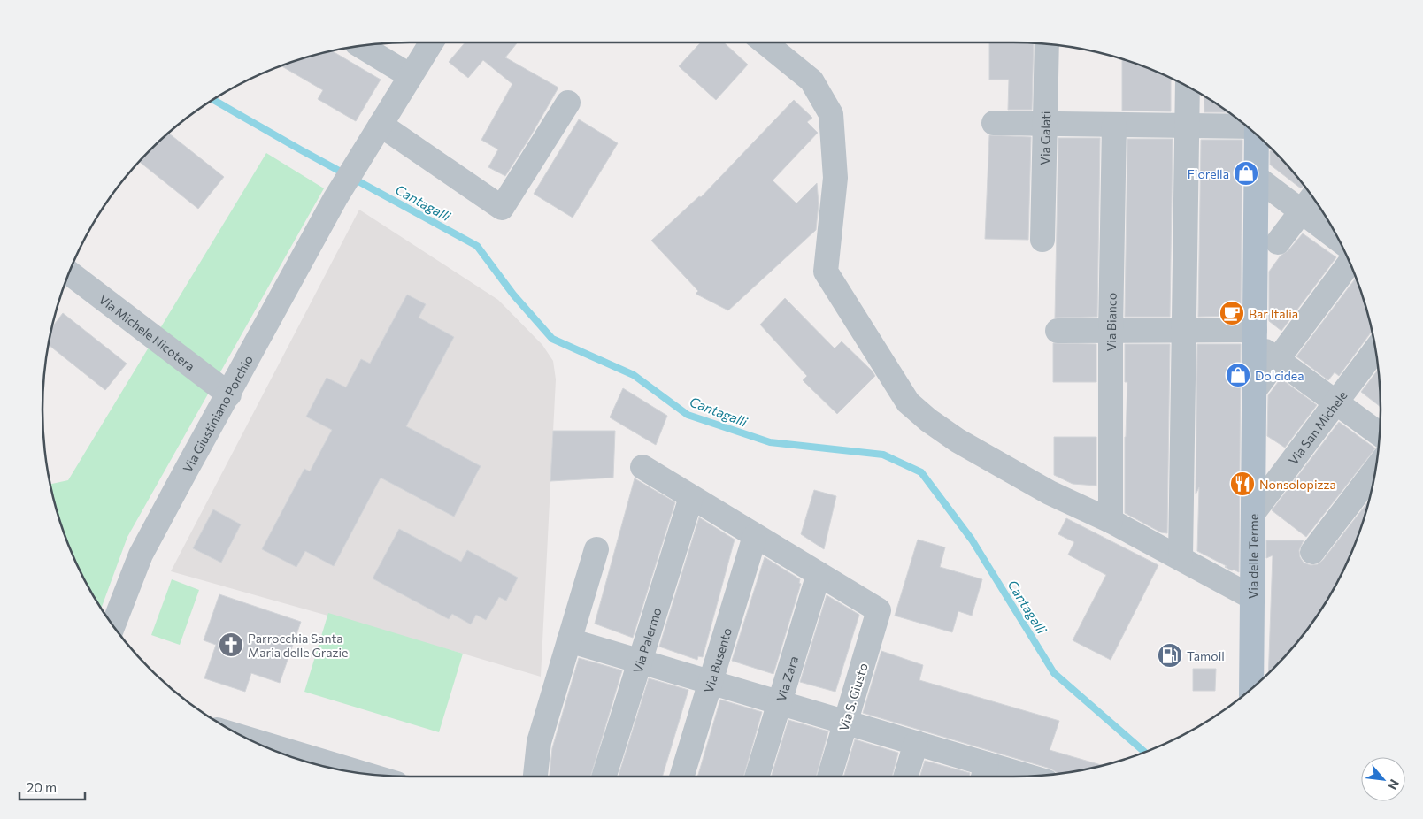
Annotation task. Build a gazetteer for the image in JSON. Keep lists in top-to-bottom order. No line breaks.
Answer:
{"streets":{"main road":["Via delle Terme"],"street":["Via Galati","Via Bianco","Via Michele Nicotera","Via Giustiniano Porchio","Via San Michele","Via Palermo","Via Busento","Via Zara","Via S. Giusto"]},"crossings":[["Via Michele Nicotera","Via Giustiniano Porchio"],["Via San Michele","Via delle Terme"],["Via Zara","Via S. Giusto"]],"water":["Cantagalli"],"places":{"shop":["Fiorella","Dolcidea"],"cafe":["Bar Italia"],"restaurant":["Nonsolopizza"],"church":["Parrocchia Santa Maria delle Grazie"],"fuel station":["Tamoil"]},"scale_bar":"20 m","north":"bottom right"}
